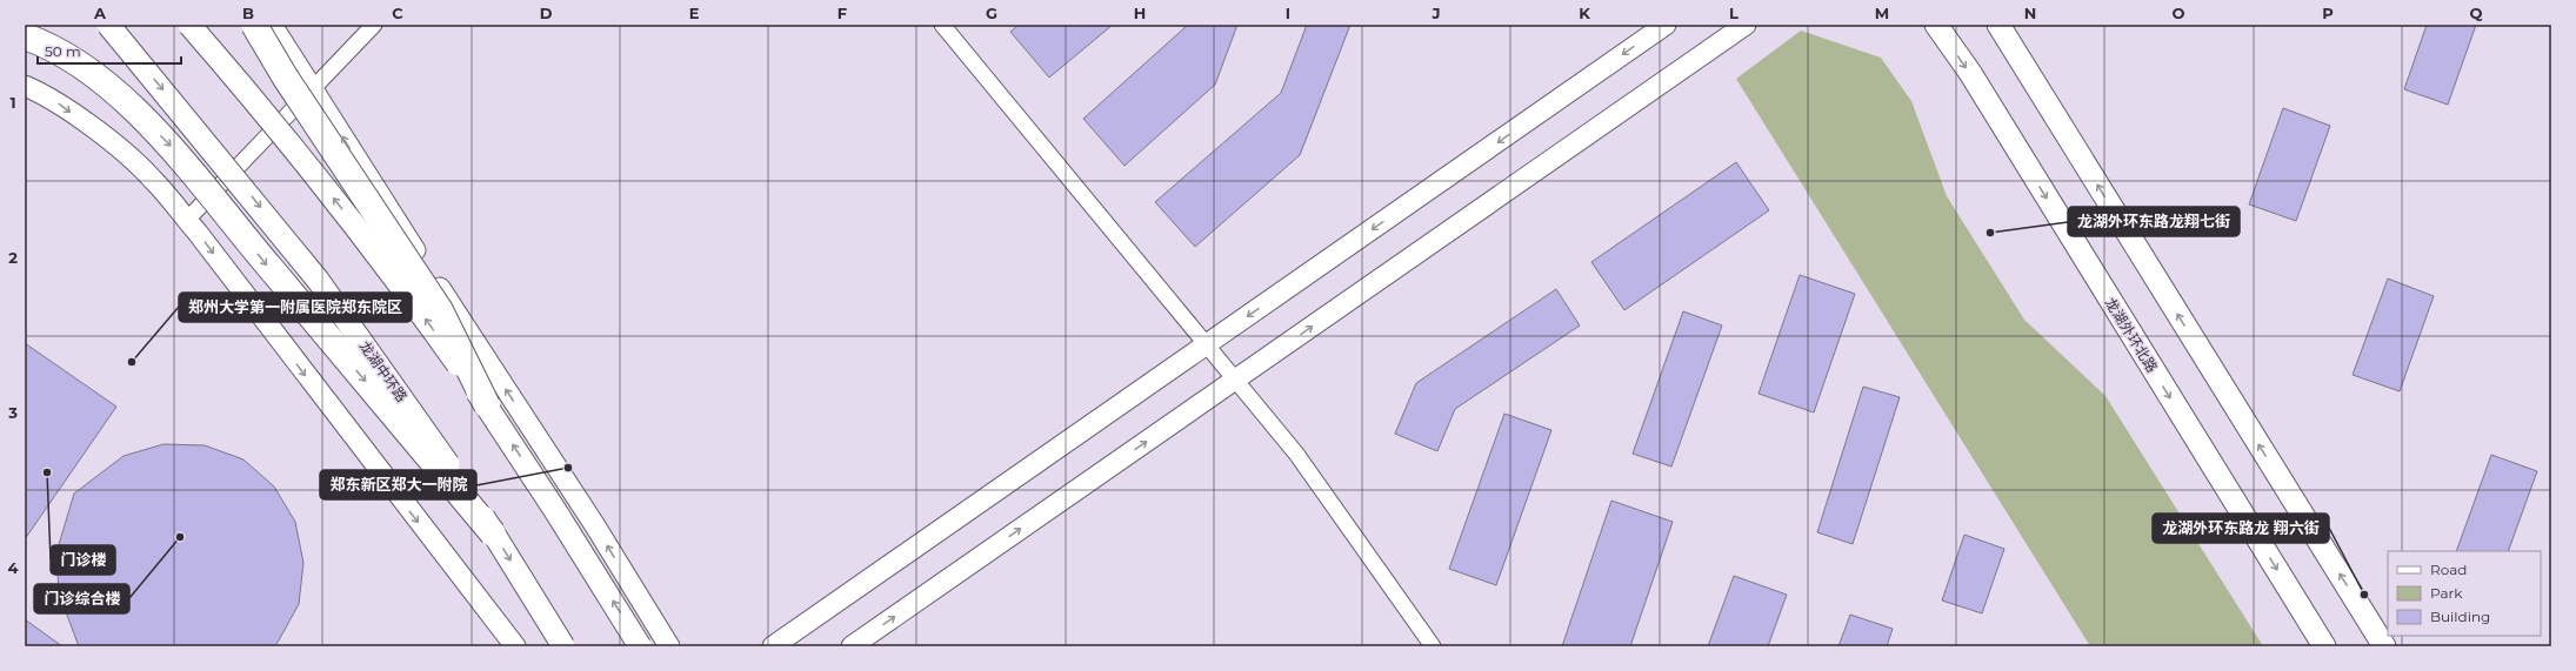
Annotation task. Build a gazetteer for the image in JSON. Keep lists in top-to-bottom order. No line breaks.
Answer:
{"streets":{"main road":["龙湖外环北路","龙湖中环路"]},"places":["龙湖外环东路龙翔七街","郑州大学第一附属医院郑东院区","郑东新区郑大一附院","门诊楼","门诊综合楼","龙湖外环东路龙 翔六街"],"legend":["Road","Park","Building"],"scale_bar":"50 m","grid":{"columns":["A","B","C","D","E","F","G","H","I","J","K","L","M","N","O","P","Q"],"rows":["1","2","3","4"]}}
